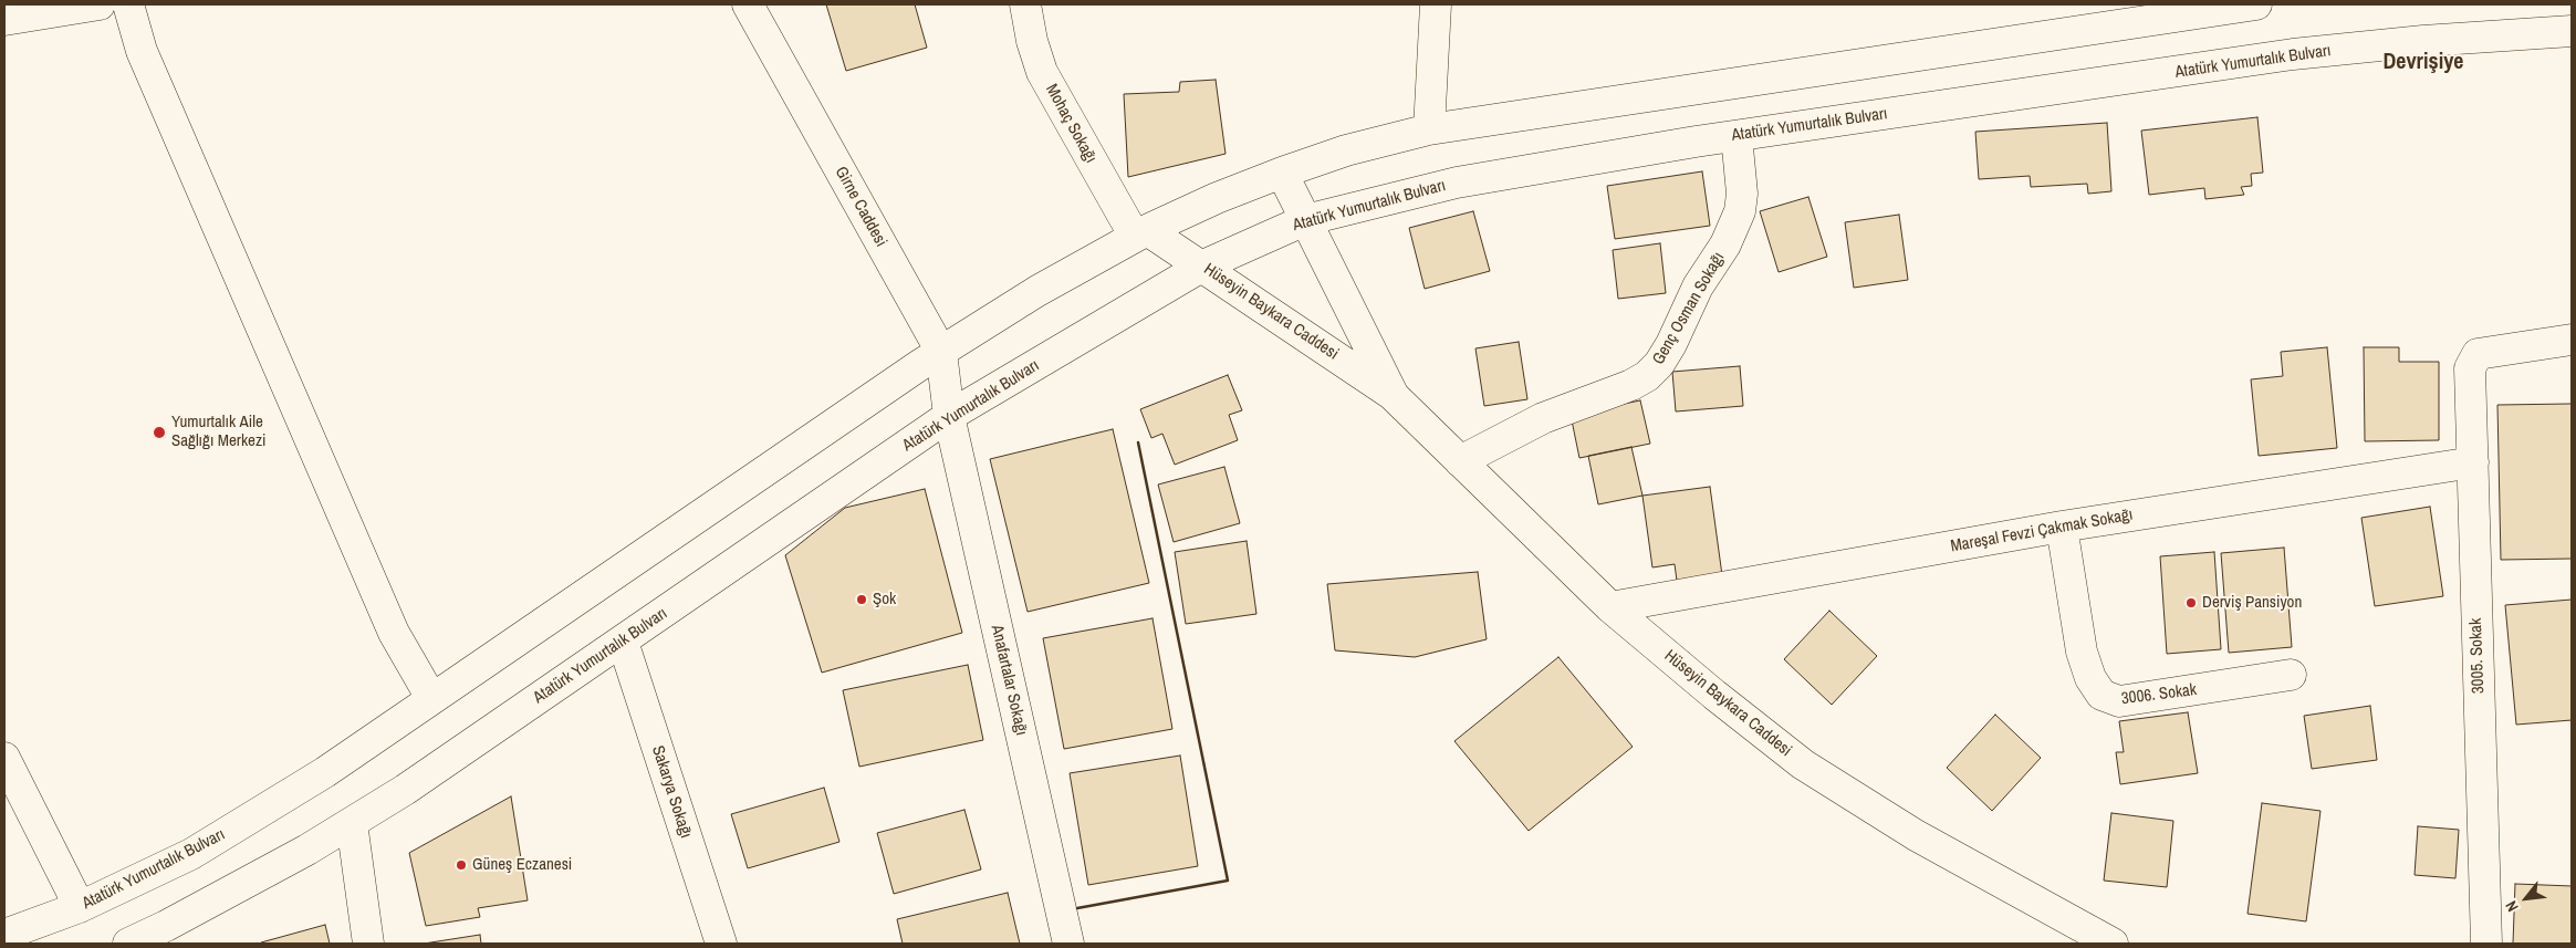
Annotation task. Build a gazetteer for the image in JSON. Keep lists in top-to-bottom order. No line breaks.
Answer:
{"streets":{"street":["Atatürk Yumurtalık Bulvarı","Mohaç Sokağı","Girne Caddesi","Genç Osman Sokağı","Hüseyin Baykara Caddesi","Mareşal Fevzi Çakmak Sokağı","3005. Sokak","Anafartalar Sokağı","3006. Sokak","Sakarya Sokağı"]},"crossings":[["Atatürk Yumurtalık Bulvarı","Mohaç Sokağı"],["Atatürk Yumurtalık Bulvarı","Girne Caddesi"],["Atatürk Yumurtalık Bulvarı","Genç Osman Sokağı"],["Atatürk Yumurtalık Bulvarı","Hüseyin Baykara Caddesi"],["Atatürk Yumurtalık Bulvarı","Anafartalar Sokağı"],["Atatürk Yumurtalık Bulvarı","Sakarya Sokağı"],["Mohaç Sokağı","Hüseyin Baykara Caddesi"],["Girne Caddesi","Anafartalar Sokağı"],["Genç Osman Sokağı","Hüseyin Baykara Caddesi"],["Hüseyin Baykara Caddesi","Mareşal Fevzi Çakmak Sokağı"],["Mareşal Fevzi Çakmak Sokağı","3005. Sokak"],["Mareşal Fevzi Çakmak Sokağı","3006. Sokak"]],"districts":["Devrişiye"],"places":["Yumurtalık Aile Sağlığı Merkezi","Şok","Derviş Pansiyon","Güneş Eczanesi"],"north":"bottom left"}
